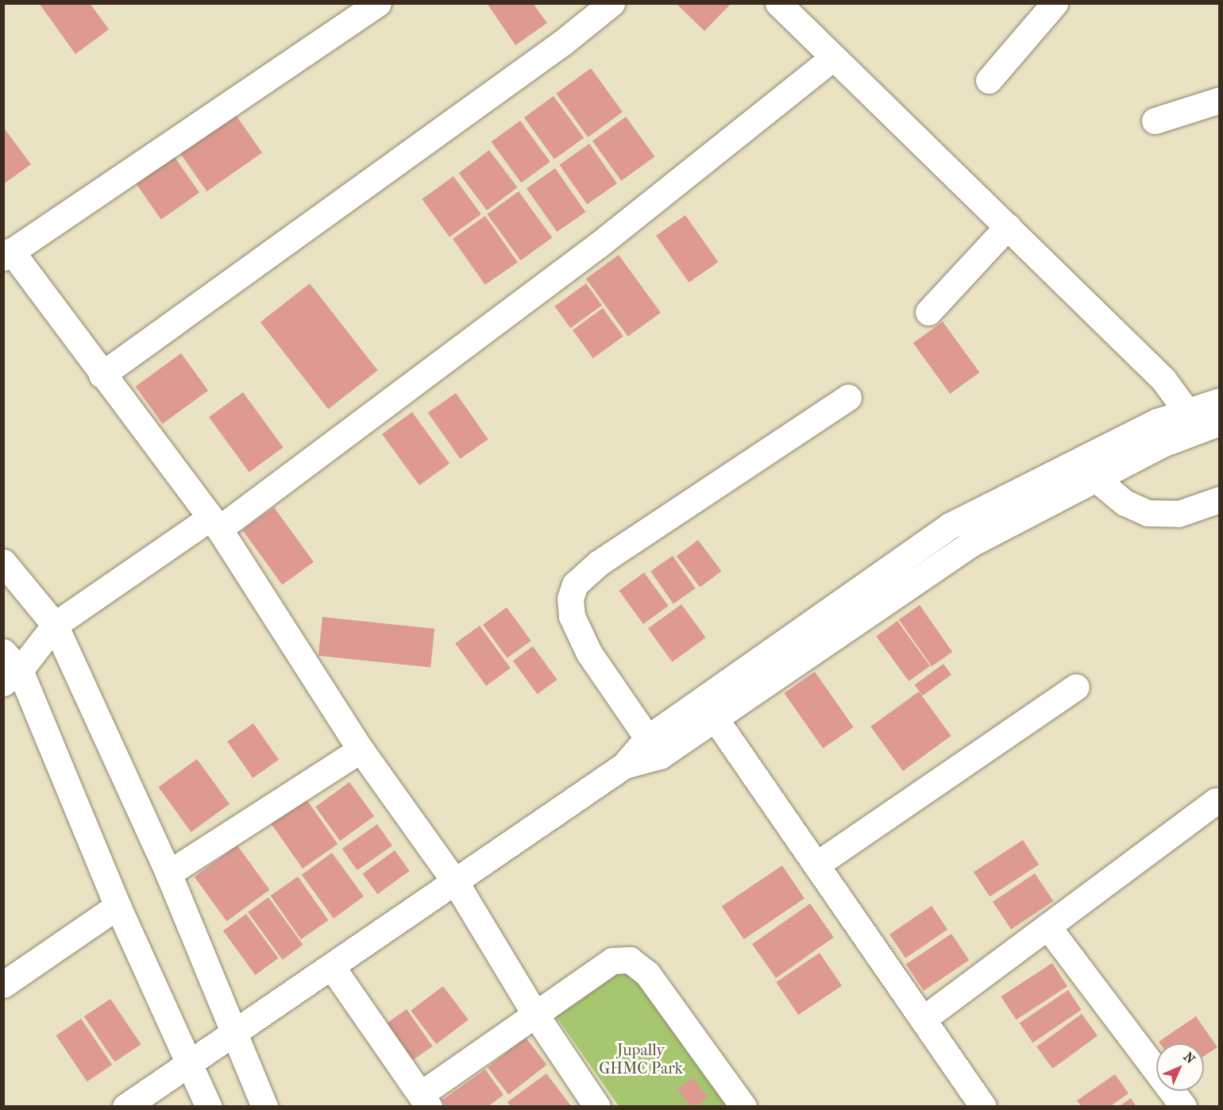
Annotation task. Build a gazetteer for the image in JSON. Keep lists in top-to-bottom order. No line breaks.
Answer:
{"parks":["Jupally GHMC Park"],"north":"top right"}
